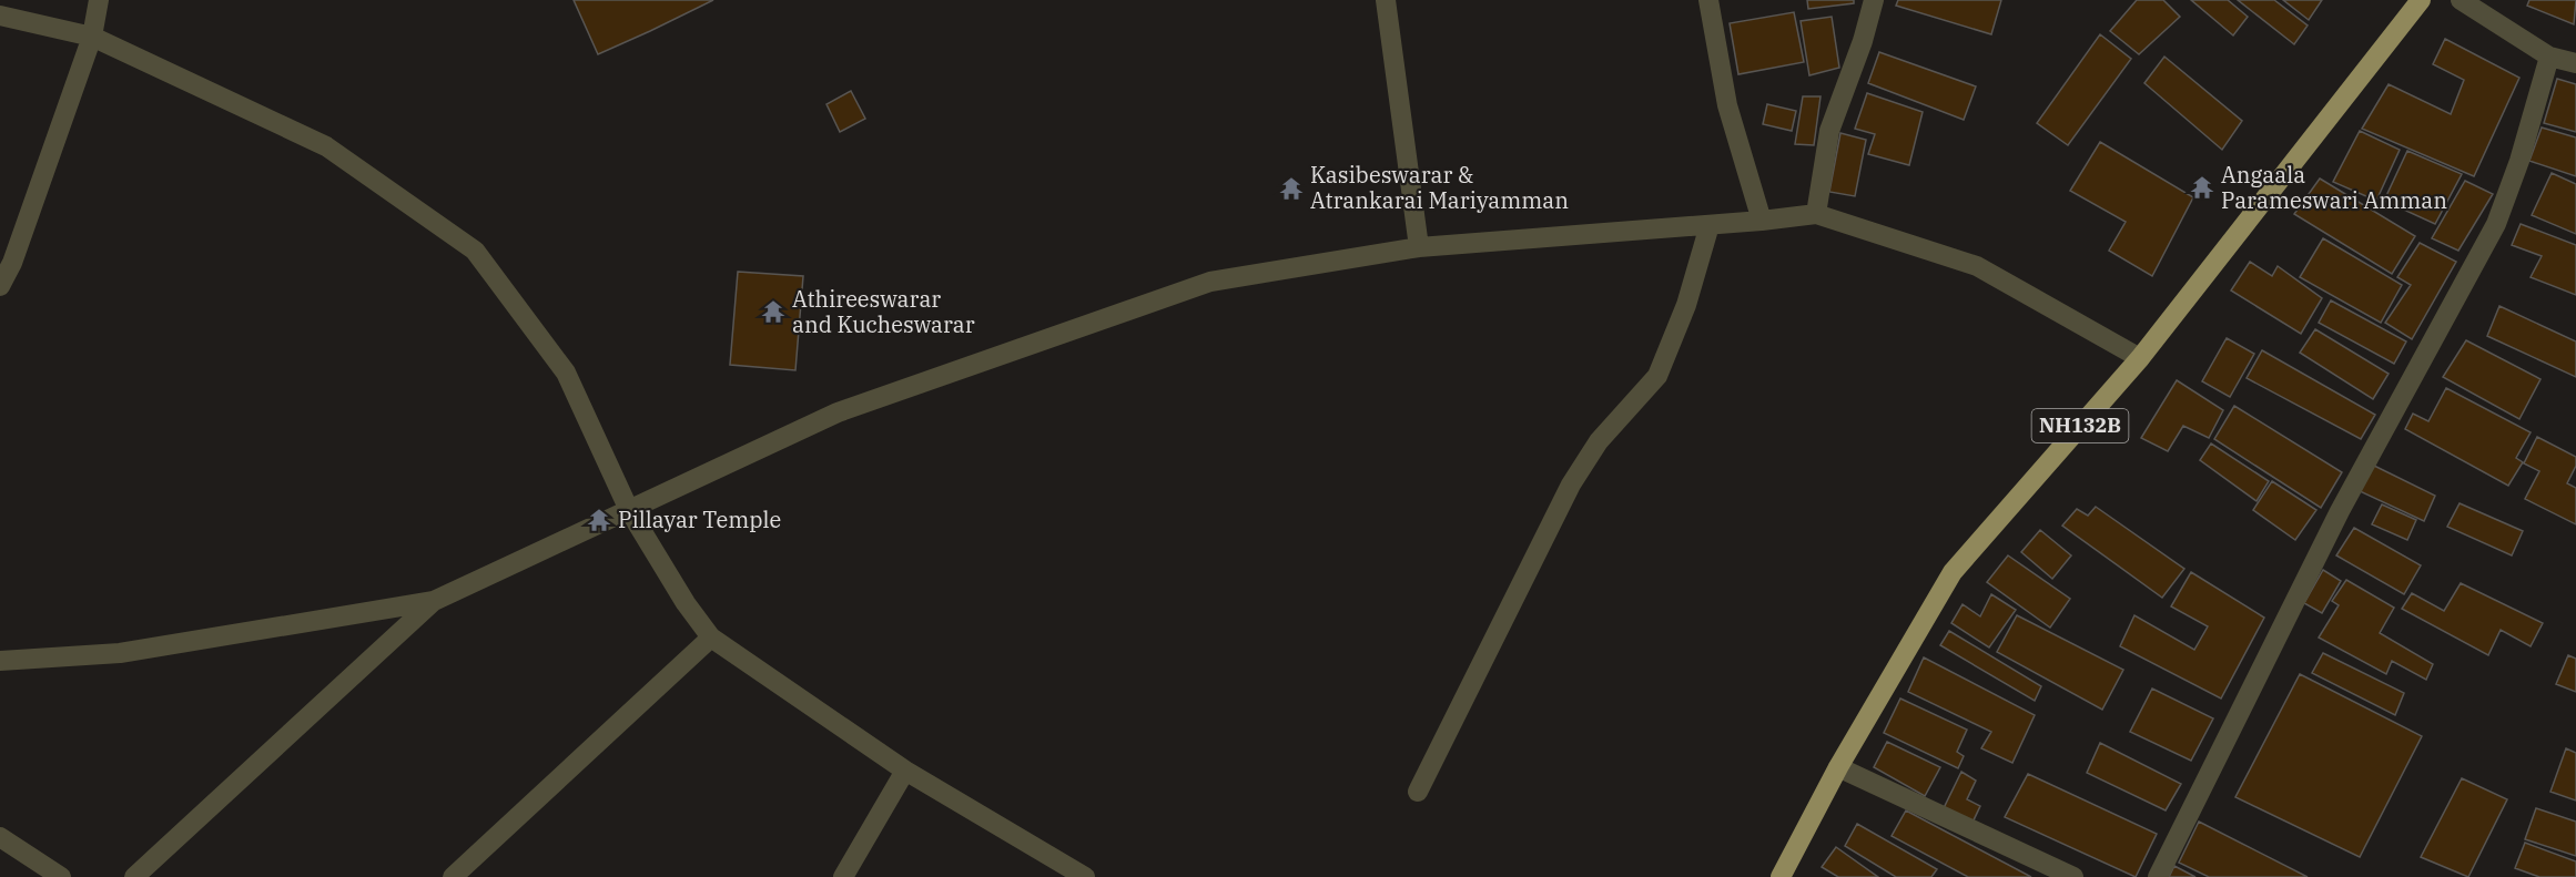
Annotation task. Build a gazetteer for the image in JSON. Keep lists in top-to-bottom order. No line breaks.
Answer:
{"streets":{"highway":["NH132B"]},"places":{"temple":["Angaala Parameswari Amman","Kasibeswarar & Atrankarai Mariyamman","Athireeswarar and Kucheswarar","Pillayar Temple"]}}
